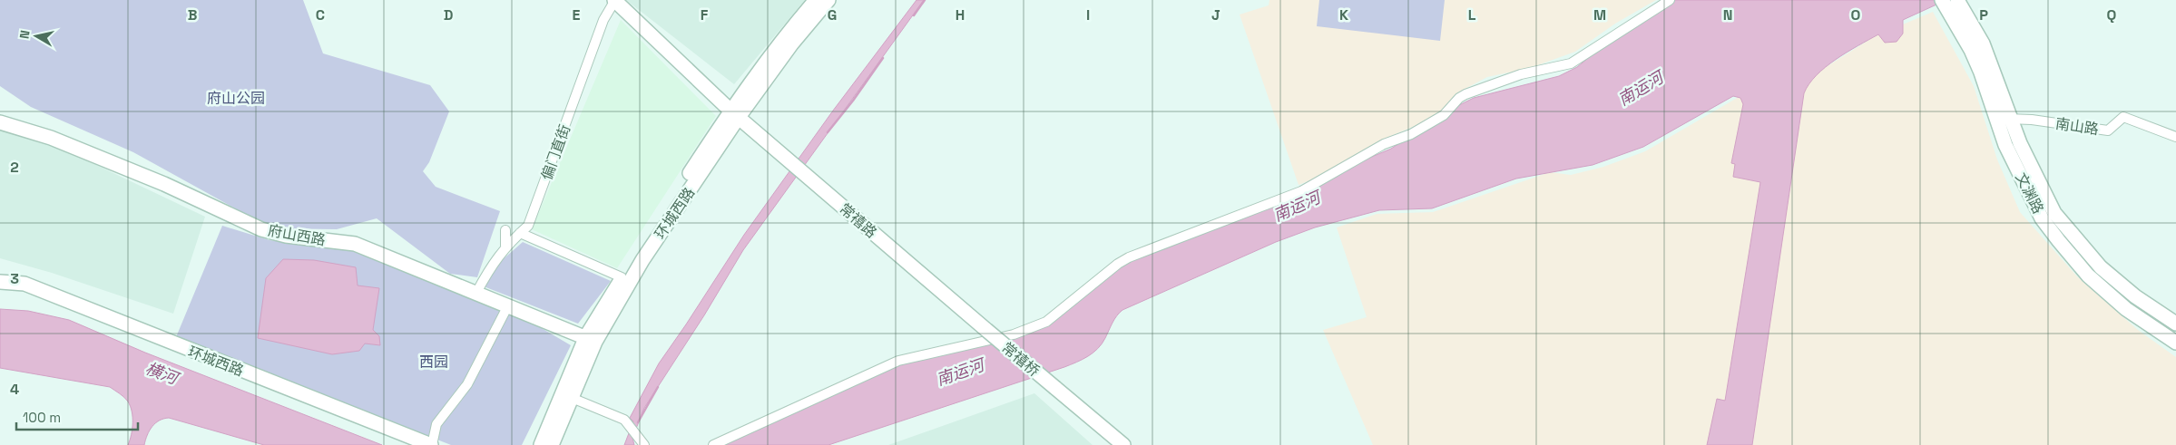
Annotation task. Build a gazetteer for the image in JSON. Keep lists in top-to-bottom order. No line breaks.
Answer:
{"streets":{"street":["南山路","偏门直街","文渊路","环城西路","常禧路","府山西路","常禧桥"]},"crossings":[["南山路","文渊路"],["偏门直街","常禧路"],["偏门直街","府山西路"],["环城西路","常禧路"],["环城西路","府山西路"],["常禧路","常禧桥"]],"water":["南运河","横河"],"parks":["府山公园","西园"],"scale_bar":"100 m","north":"left","grid":{"columns":["B","C","D","E","F","G","H","I","J","K","L","M","N","O","P","Q"],"rows":["2","3","4"]}}
